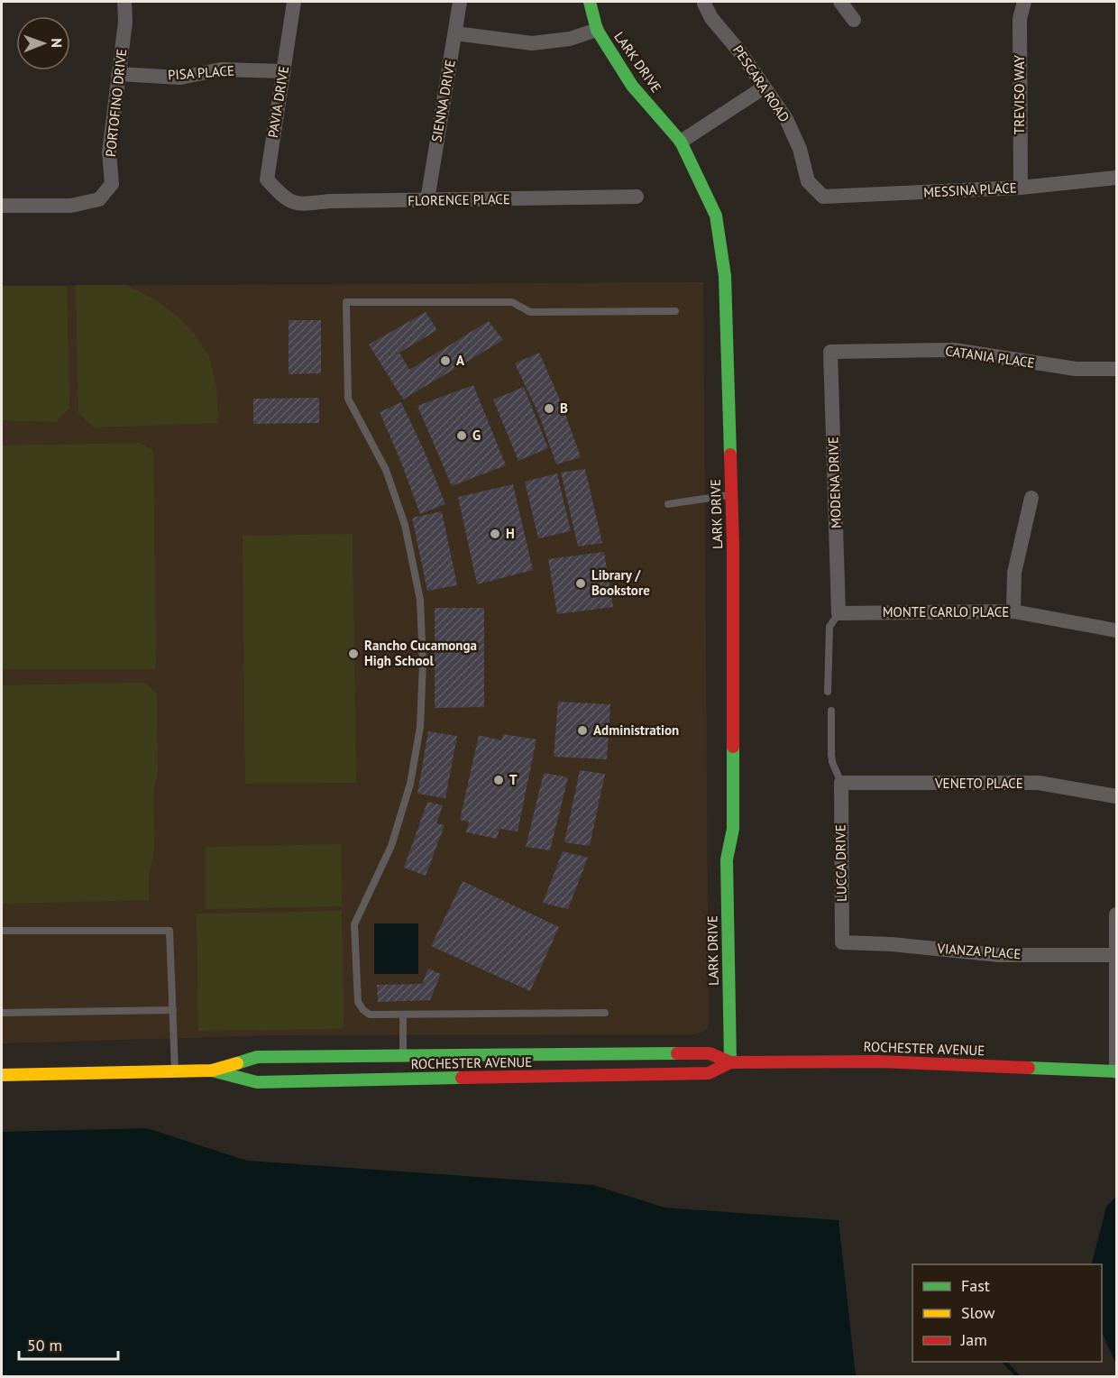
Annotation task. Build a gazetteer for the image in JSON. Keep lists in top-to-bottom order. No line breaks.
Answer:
{"streets":{"street":["LARK DRIVE","PISA PLACE","PESCARA ROAD","TREVISO WAY","SIENNA DRIVE","PAVIA DRIVE","PORTOFINO DRIVE","MESSINA PLACE","FLORENCE PLACE","CATANIA PLACE","MODENA DRIVE","MONTE CARLO PLACE","VENETO PLACE","LUCCA DRIVE","VIANZA PLACE","ROCHESTER AVENUE"]},"crossings":[["LARK DRIVE","ROCHESTER AVENUE"],["PISA PLACE","PAVIA DRIVE"],["PISA PLACE","PORTOFINO DRIVE"],["PESCARA ROAD","MESSINA PLACE"],["TREVISO WAY","MESSINA PLACE"],["SIENNA DRIVE","FLORENCE PLACE"],["PAVIA DRIVE","FLORENCE PLACE"],["CATANIA PLACE","MODENA DRIVE"],["MODENA DRIVE","MONTE CARLO PLACE"],["VENETO PLACE","LUCCA DRIVE"],["LUCCA DRIVE","VIANZA PLACE"]],"places":["A","B","G","H","Library / Bookstore","Rancho Cucamonga High School","Administration","T"],"legend":["Fast","Slow","Jam"],"scale_bar":"50 m","north":"right"}
